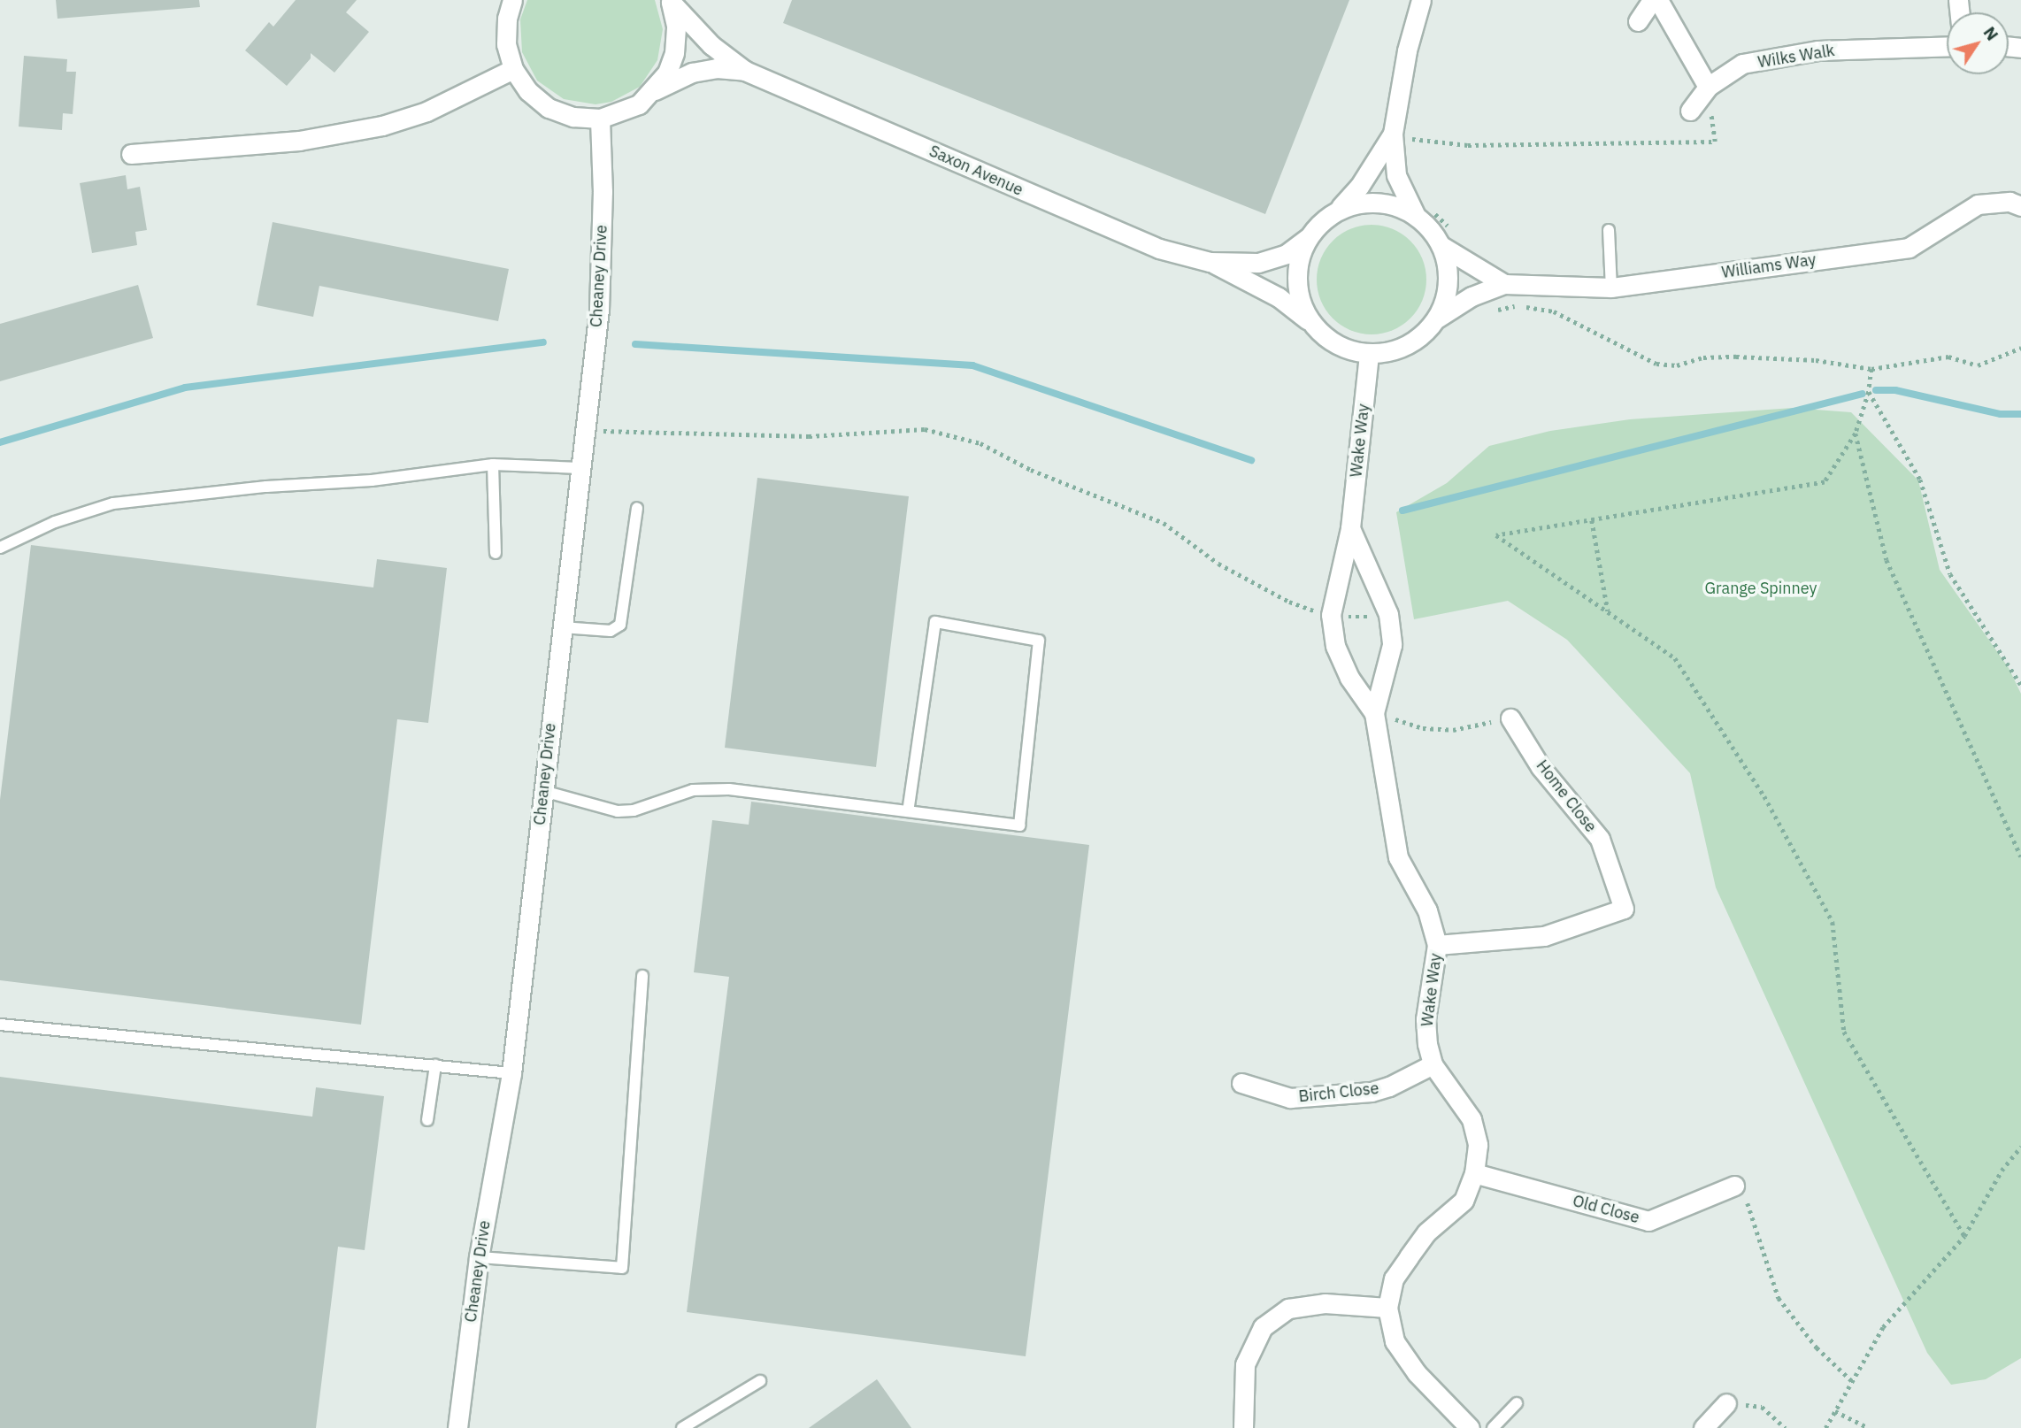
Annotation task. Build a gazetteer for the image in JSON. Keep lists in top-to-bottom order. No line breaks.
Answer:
{"streets":{"street":["Wilks Walk","Saxon Avenue","Williams Way","Cheaney Drive","Wake Way","Home Close","Birch Close","Old Close"]},"crossings":[["Saxon Avenue","Williams Way"],["Saxon Avenue","Wake Way"],["Williams Way","Wake Way"],["Wake Way","Home Close"],["Wake Way","Birch Close"],["Wake Way","Old Close"]],"parks":["Grange Spinney"],"north":"top right"}
